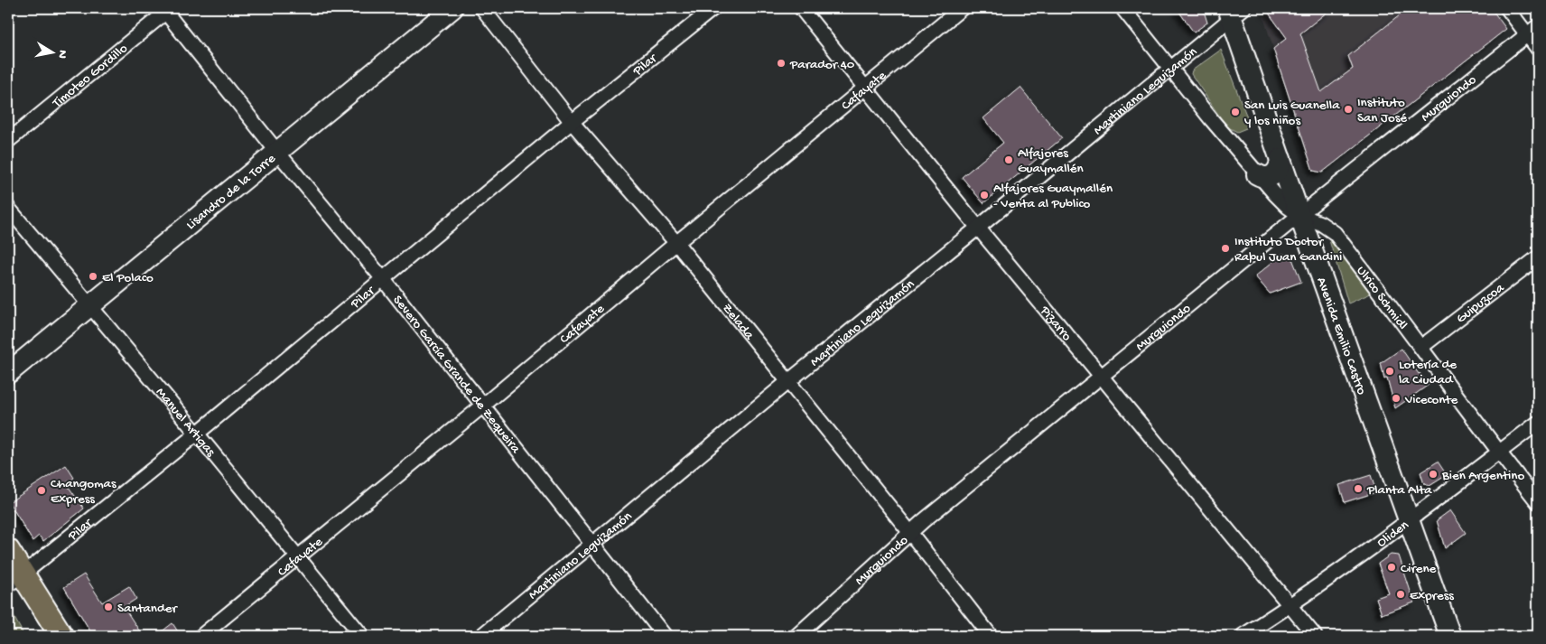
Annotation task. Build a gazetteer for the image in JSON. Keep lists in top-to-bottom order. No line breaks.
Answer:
{"streets":{"main road":["Lisandro de la Torre","Avenida Emilio Castro"],"street":["Pilar","Timoteo Gordillo","Cafayate","Martiniano Leguizamón","Murguiondo","Ulrico Schmidl","Guipuzcoa","Zelada","Pizarro","Severo García Grande de Zequeira","Manuel Artigas","Oliden"]},"crossings":[["Pilar","Zelada"],["Pilar","Severo García Grande de Zequeira"],["Pilar","Manuel Artigas"],["Timoteo Gordillo","Severo García Grande de Zequeira"],["Cafayate","Zelada"],["Cafayate","Pizarro"],["Cafayate","Severo García Grande de Zequeira"],["Cafayate","Manuel Artigas"],["Martiniano Leguizamón","Ulrico Schmidl"],["Martiniano Leguizamón","Zelada"],["Martiniano Leguizamón","Pizarro"],["Martiniano Leguizamón","Avenida Emilio Castro"],["Martiniano Leguizamón","Severo García Grande de Zequeira"],["Murguiondo","Ulrico Schmidl"],["Murguiondo","Zelada"],["Murguiondo","Pizarro"],["Murguiondo","Avenida Emilio Castro"],["Lisandro de la Torre","Severo García Grande de Zequeira"],["Lisandro de la Torre","Manuel Artigas"],["Ulrico Schmidl","Guipuzcoa"],["Ulrico Schmidl","Avenida Emilio Castro"],["Ulrico Schmidl","Oliden"],["Pizarro","Oliden"],["Avenida Emilio Castro","Oliden"]],"places":["Parador 40","Instituto San José","San Luis Guanella y los niños","Alfajores Guaymallén","Alfajores Guaymallén - Venta al Publico","Instituto Doctor Raþul Juan Gandini","El Polaco","Lotería de la Ciudad","Viceconte","Bien Argentino","Planta Alta","Changomas Express","Cirene","Express","Santander"],"north":"right"}
